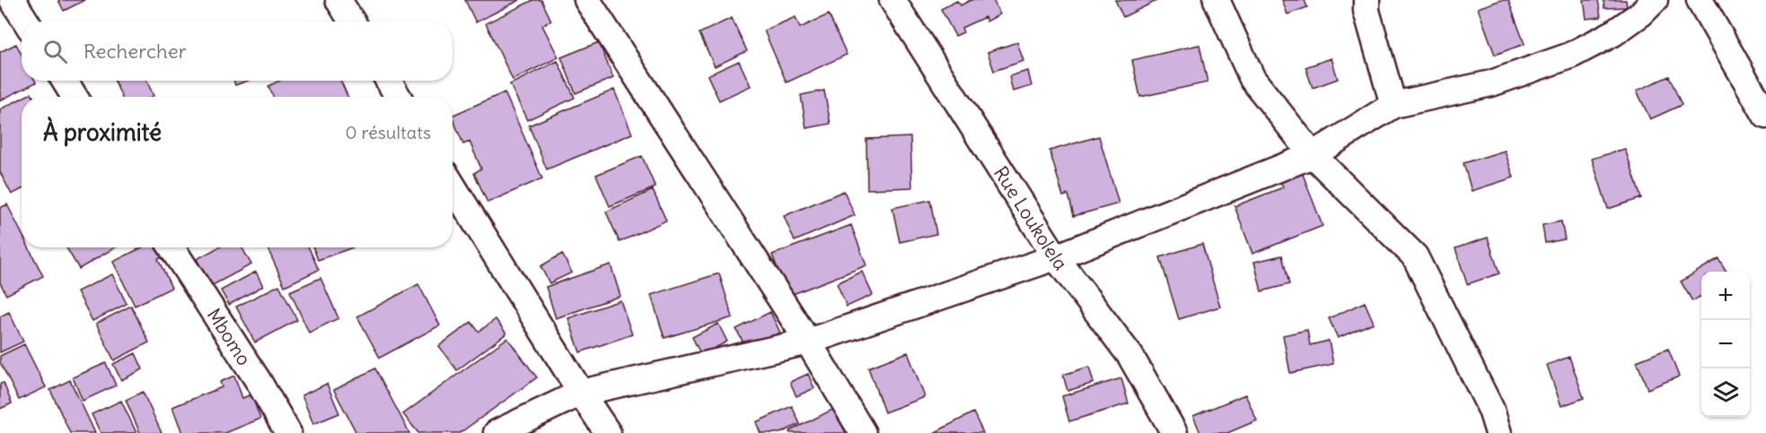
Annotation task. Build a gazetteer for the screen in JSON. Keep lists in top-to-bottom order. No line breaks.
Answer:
{"streets":{"street":["Rue Loukolela","Mbomo"]},"page":{"search":"Rechercher","heading":["À proximité","0 résultats"],"map_buttons":["+","−"]}}
